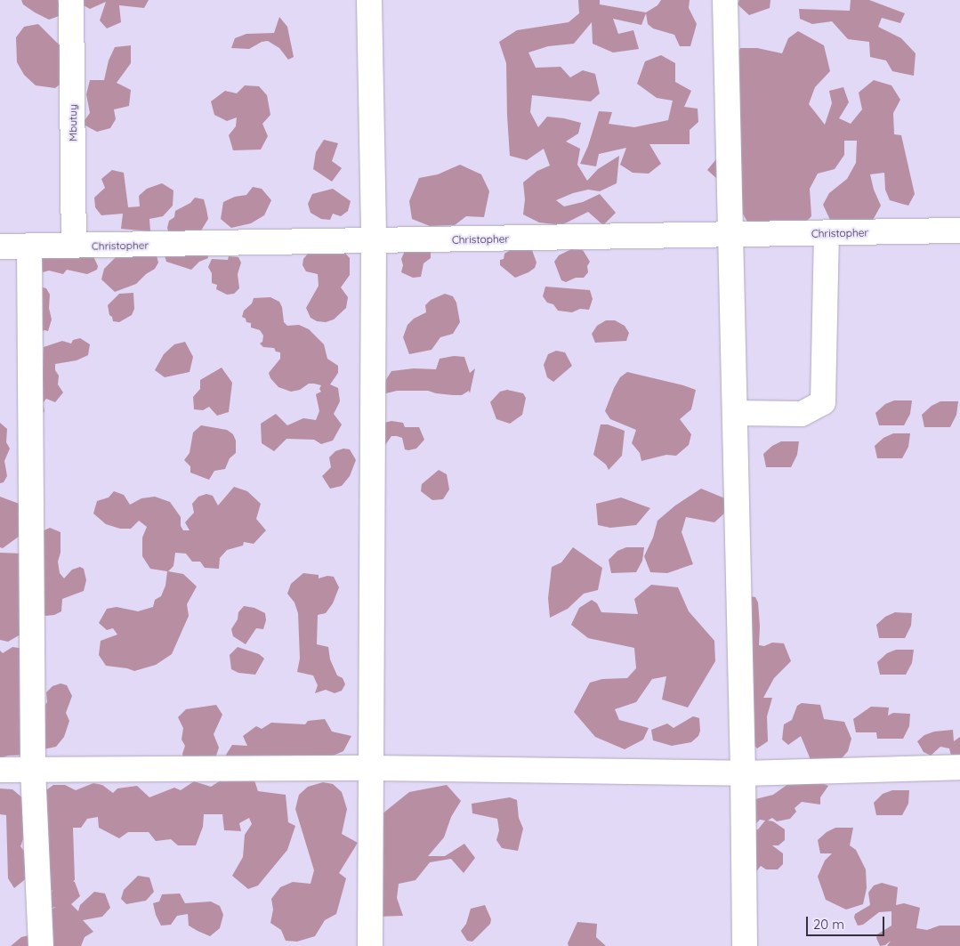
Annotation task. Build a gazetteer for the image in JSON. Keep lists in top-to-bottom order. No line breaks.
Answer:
{"streets":{"street":["Mbutuy","Christopher"]},"crossings":[["Mbutuy","Christopher"]],"scale_bar":"20 m"}
